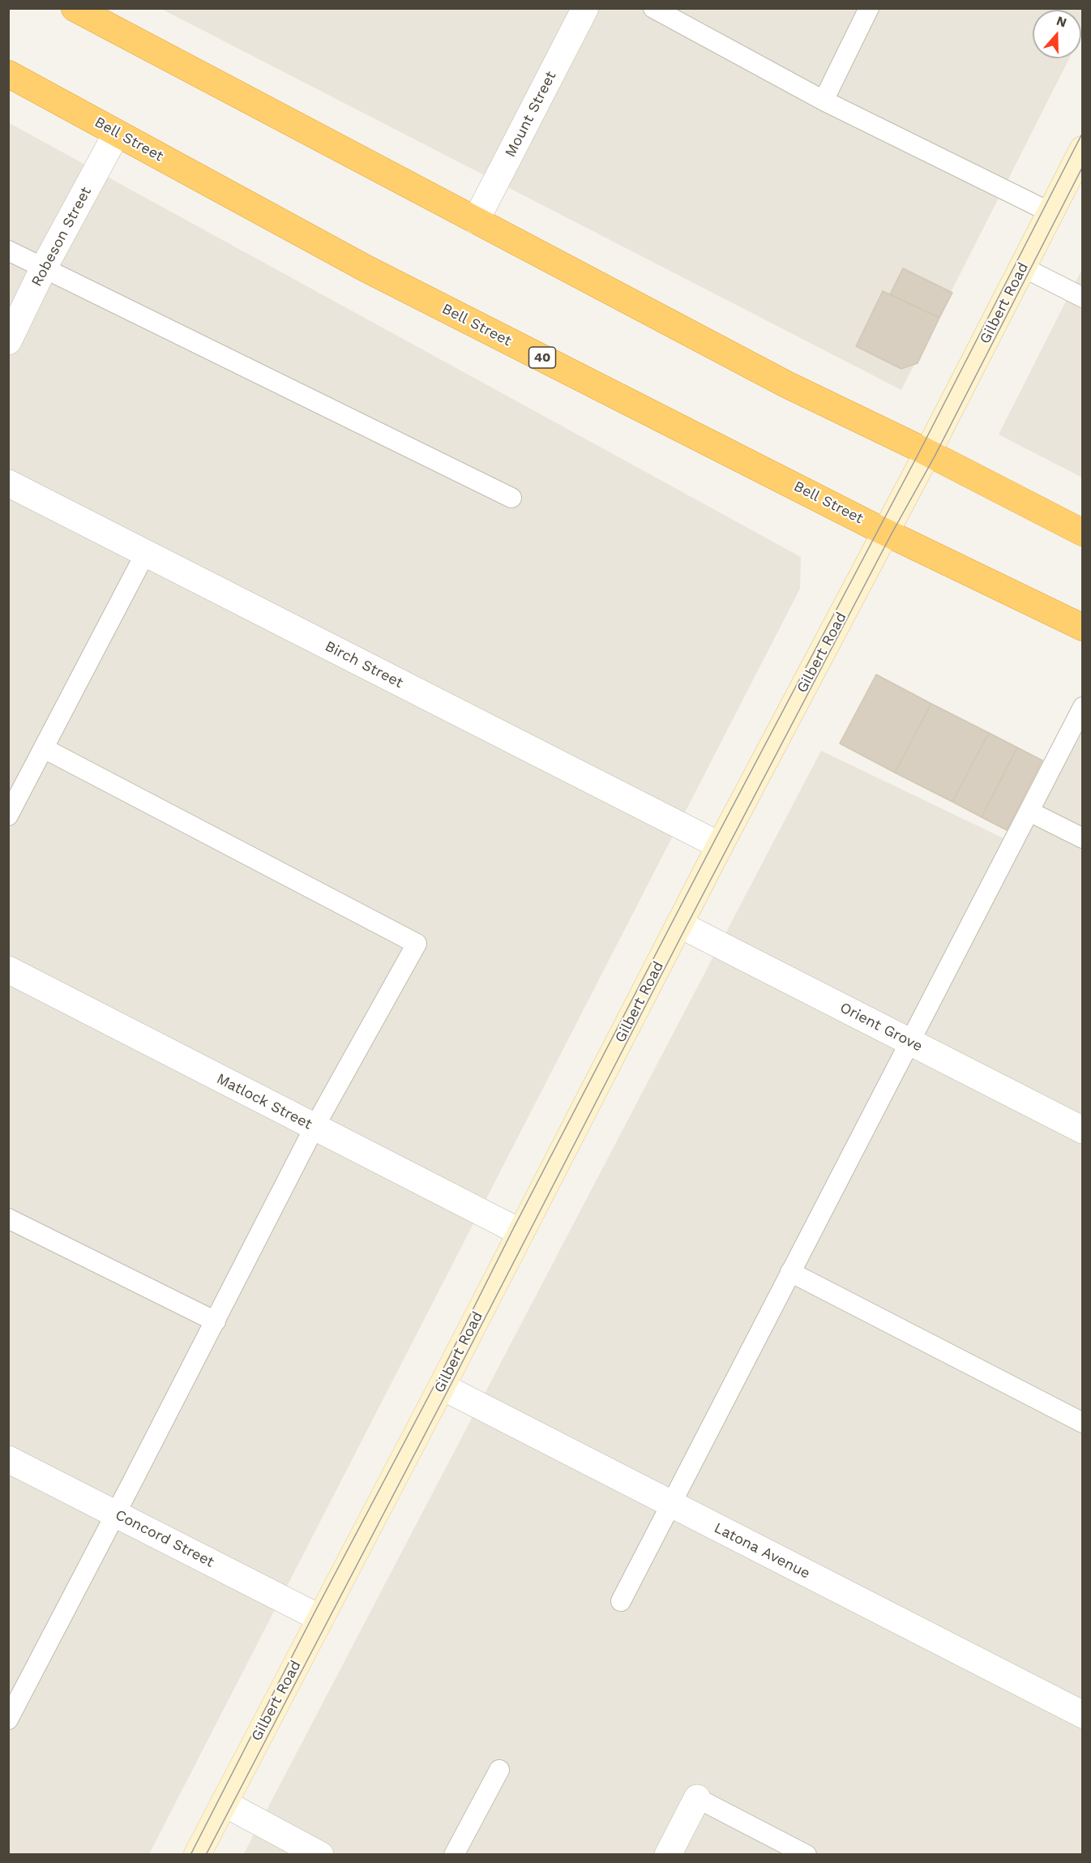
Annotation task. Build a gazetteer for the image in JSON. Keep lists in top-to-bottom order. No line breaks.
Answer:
{"streets":{"highway":["Bell Street","40"],"street":["Mount Street","Robeson Street","Gilbert Road","Birch Street","Orient Grove","Matlock Street","Concord Street","Latona Avenue"]},"crossings":[["Bell Street","Robeson Street"],["Bell Street","Gilbert Road"],["Gilbert Road","Birch Street"],["Gilbert Road","Orient Grove"],["Gilbert Road","Matlock Street"],["Gilbert Road","Concord Street"],["Gilbert Road","Latona Avenue"]],"north":"top"}
